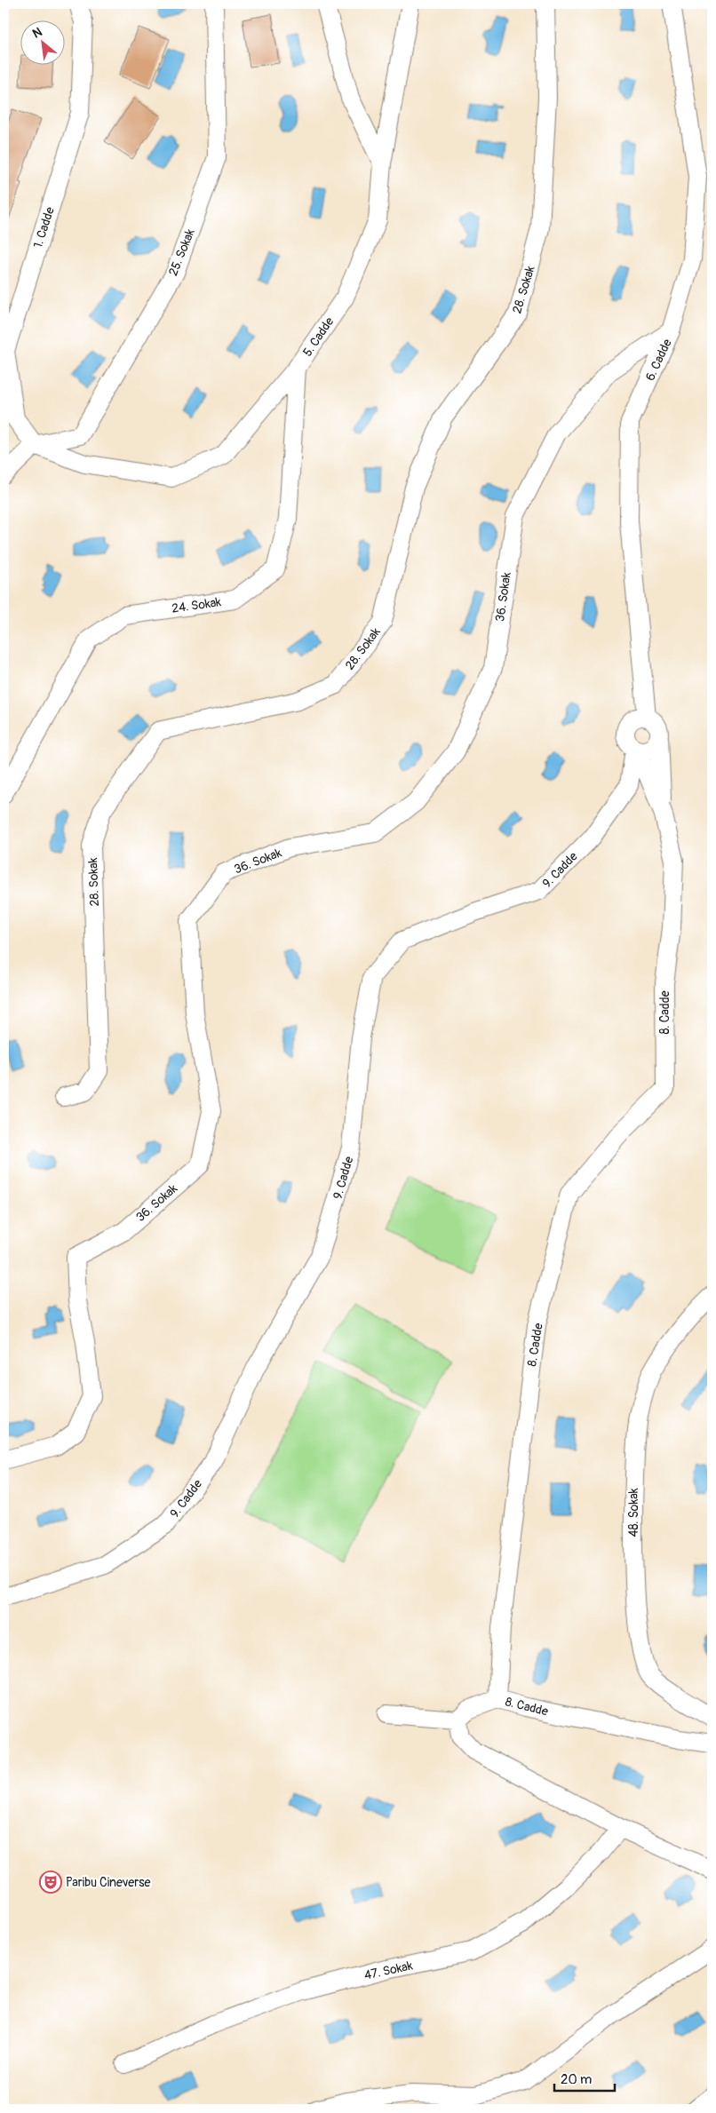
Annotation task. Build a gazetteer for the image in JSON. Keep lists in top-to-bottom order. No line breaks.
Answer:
{"streets":{"street":["1. Cadde","25. Sokak","28. Sokak","5. Cadde","6. Cadde","36. Sokak","24. Sokak","9. Cadde","8. Cadde","48. Sokak","47. Sokak"]},"crossings":[["1. Cadde","25. Sokak"],["1. Cadde","5. Cadde"],["25. Sokak","5. Cadde"],["5. Cadde","24. Sokak"],["6. Cadde","36. Sokak"],["6. Cadde","9. Cadde"],["6. Cadde","8. Cadde"],["9. Cadde","8. Cadde"]],"places":{"theatre":["Paribu Cineverse"]},"scale_bar":"20 m","north":"top left"}
